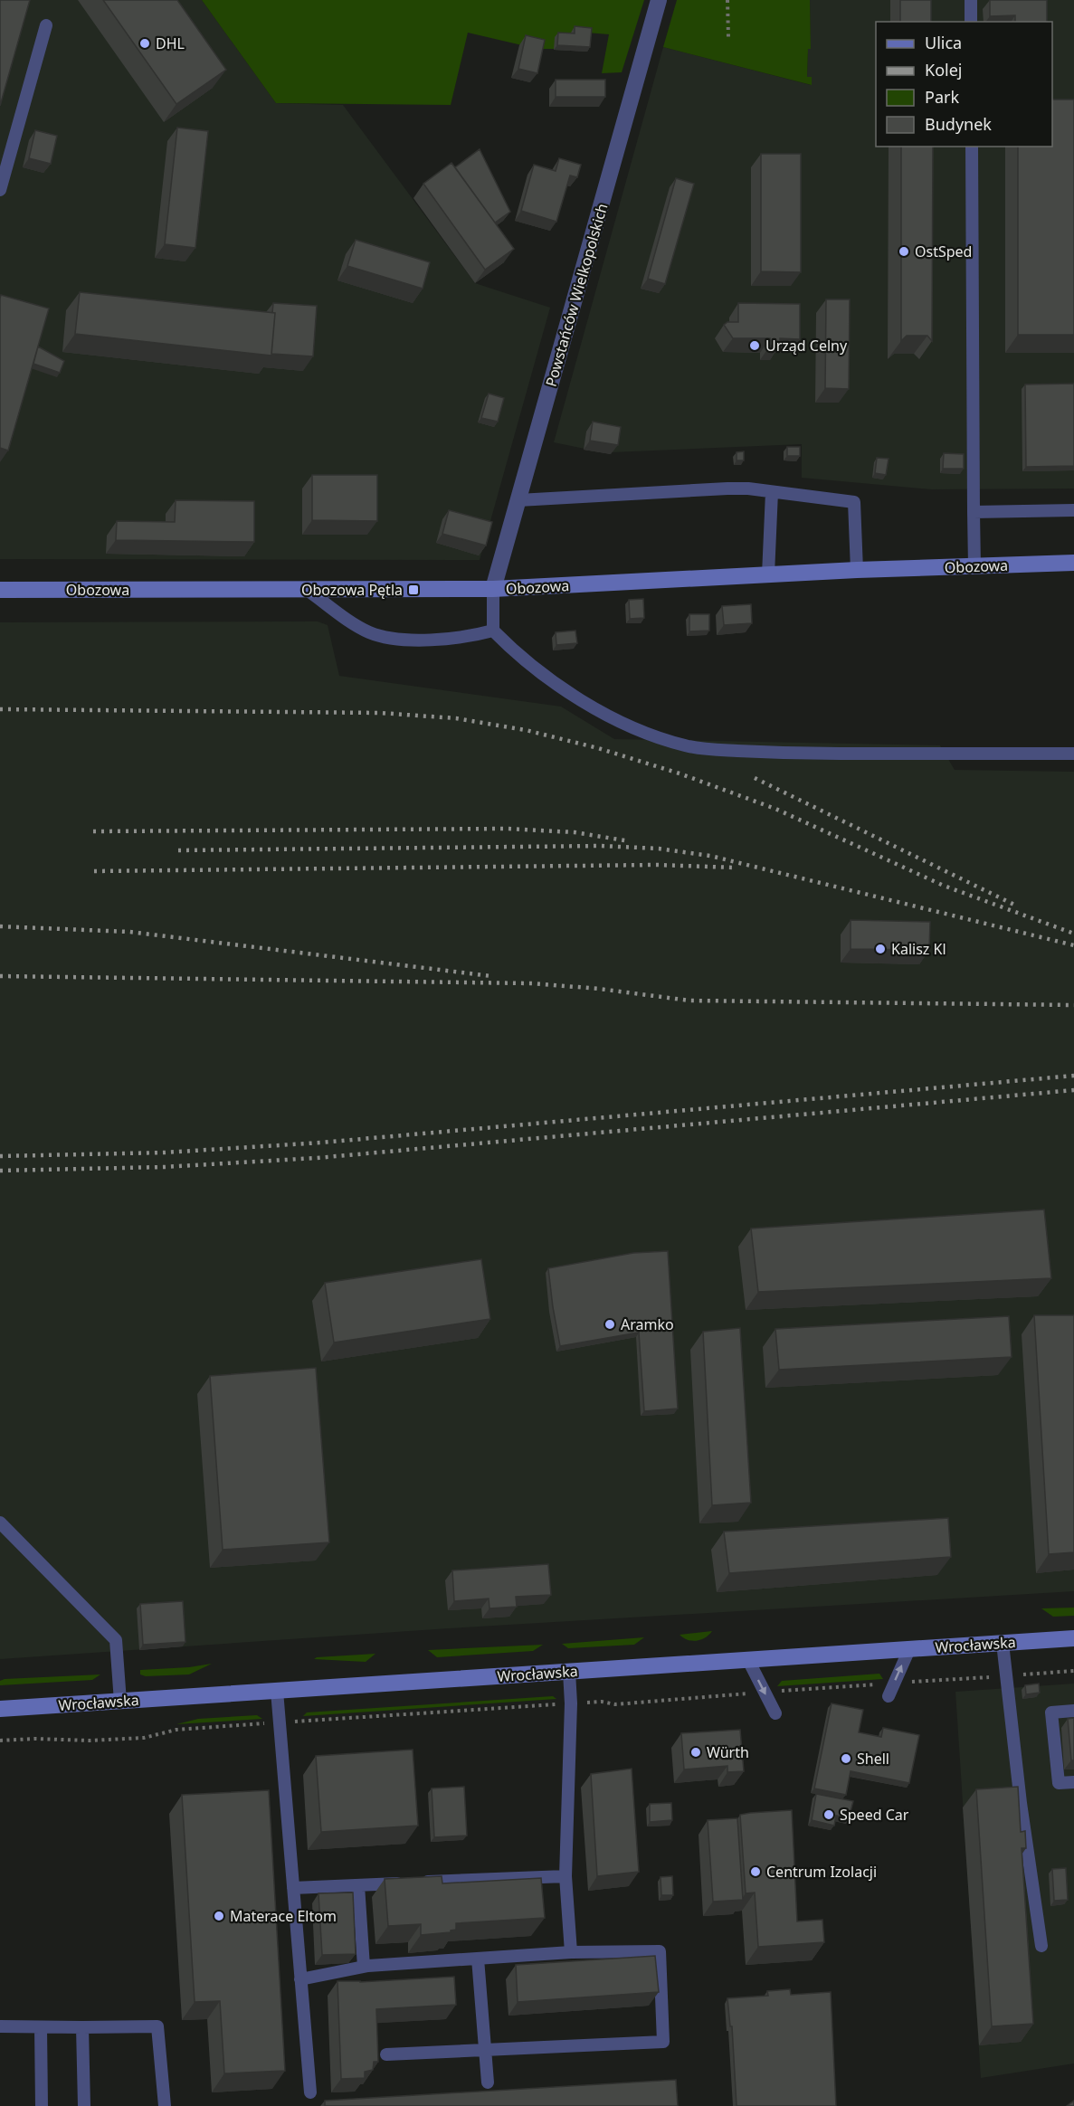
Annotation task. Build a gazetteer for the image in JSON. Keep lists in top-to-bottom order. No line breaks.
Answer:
{"streets":{"street":["Powstańców Wielkopolskich","Obozowa","Wrocławska"]},"crossings":[["Powstańców Wielkopolskich","Obozowa"]],"places":{"other":["DHL","OstSped","Urząd Celny","Kalisz Kl","Aramko","Würth","Shell","Speed Car","Centrum Izolacji","Materace Eltom"],"transit":["Obozowa Pętla"]},"legend":["Ulica","Kolej","Park","Budynek"]}
